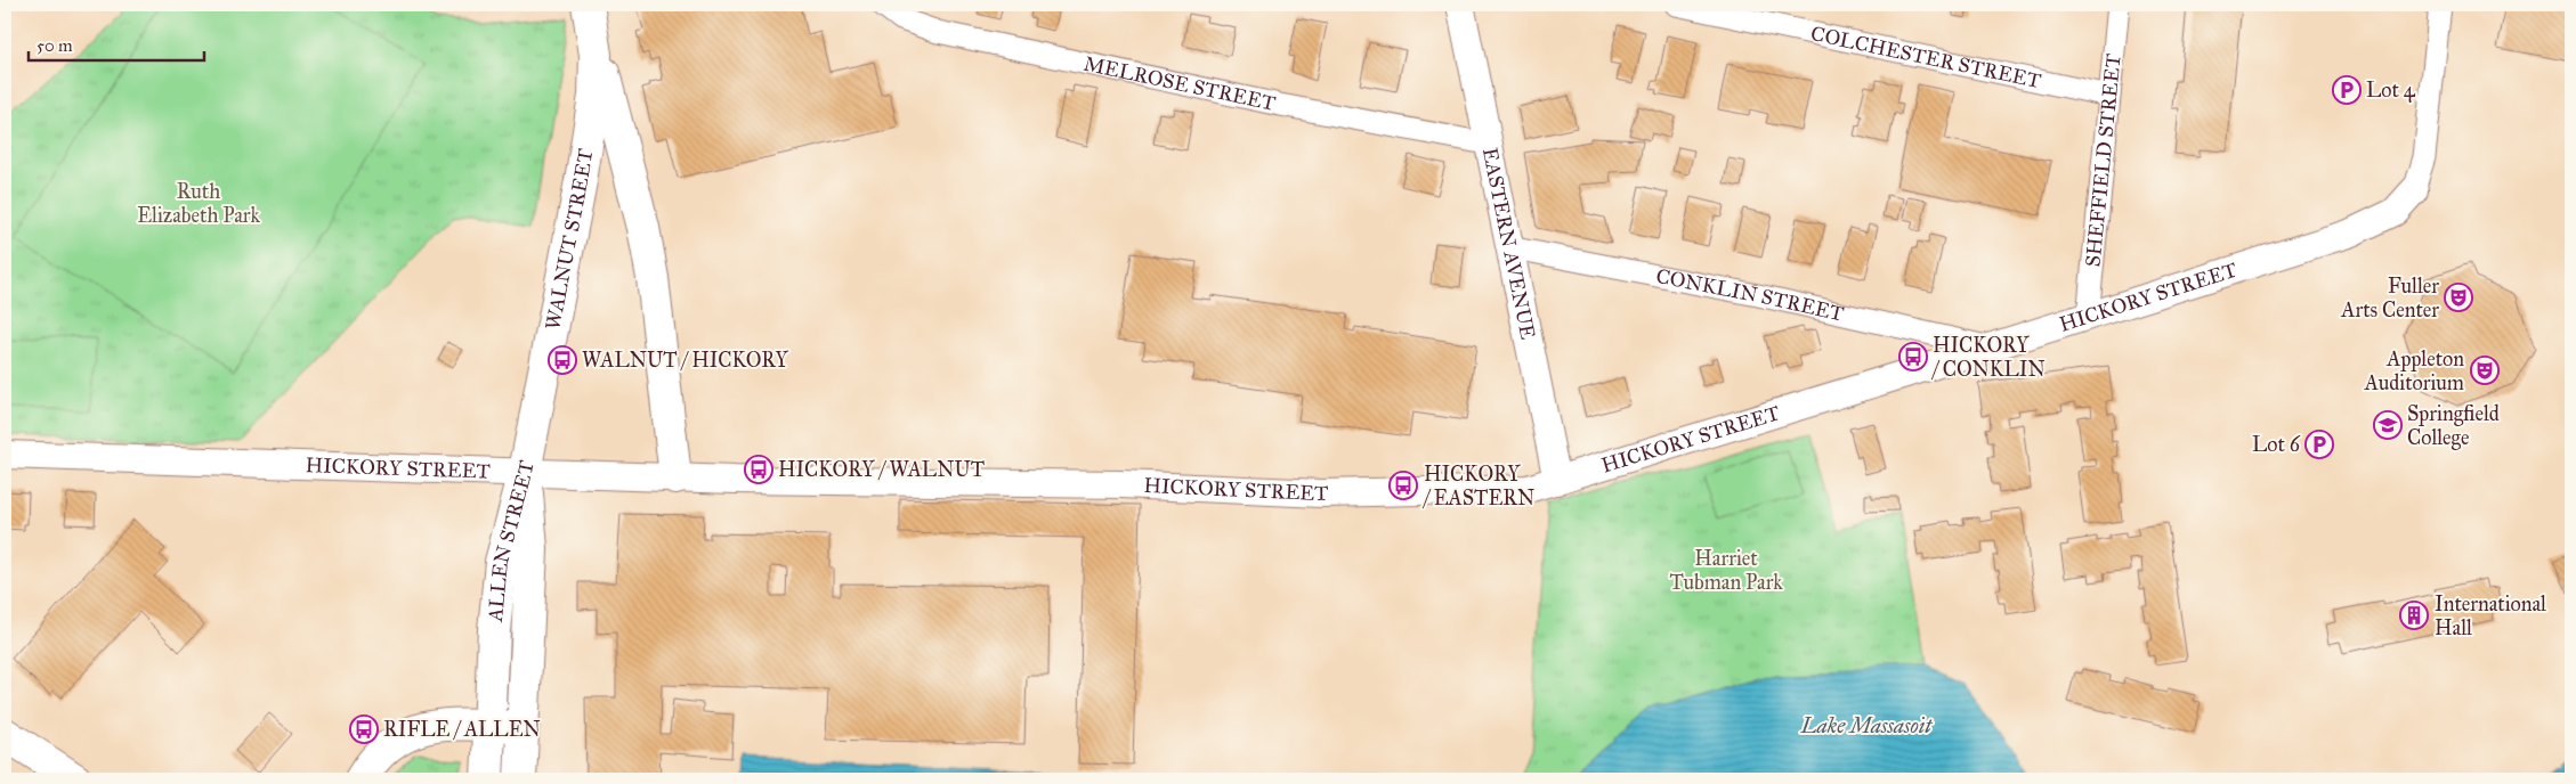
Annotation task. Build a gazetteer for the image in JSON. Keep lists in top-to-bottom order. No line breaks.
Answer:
{"streets":{"main road":["WALNUT STREET","ALLEN STREET"],"street":["COLCHESTER STREET","MELROSE STREET","SHEFFIELD STREET","EASTERN AVENUE","CONKLIN STREET","HICKORY STREET"]},"crossings":[["COLCHESTER STREET","SHEFFIELD STREET"],["MELROSE STREET","EASTERN AVENUE"],["SHEFFIELD STREET","HICKORY STREET"],["WALNUT STREET","HICKORY STREET"],["WALNUT STREET","ALLEN STREET"],["EASTERN AVENUE","CONKLIN STREET"],["EASTERN AVENUE","HICKORY STREET"],["CONKLIN STREET","HICKORY STREET"],["HICKORY STREET","ALLEN STREET"]],"water":["Lake Massasoit"],"parks":["Ruth Elizabeth Park","Harriet Tubman Park"],"places":{"parking":["Lot 4","Lot 6"],"theatre":["Fuller Arts Center","Appleton Auditorium"],"bus stop":["HICKORY / CONKLIN","WALNUT / HICKORY","HICKORY / WALNUT","HICKORY / EASTERN","RIFLE / ALLEN"],"school or university":["Springfield College"],"building":["International Hall"]},"scale_bar":"50 m"}
